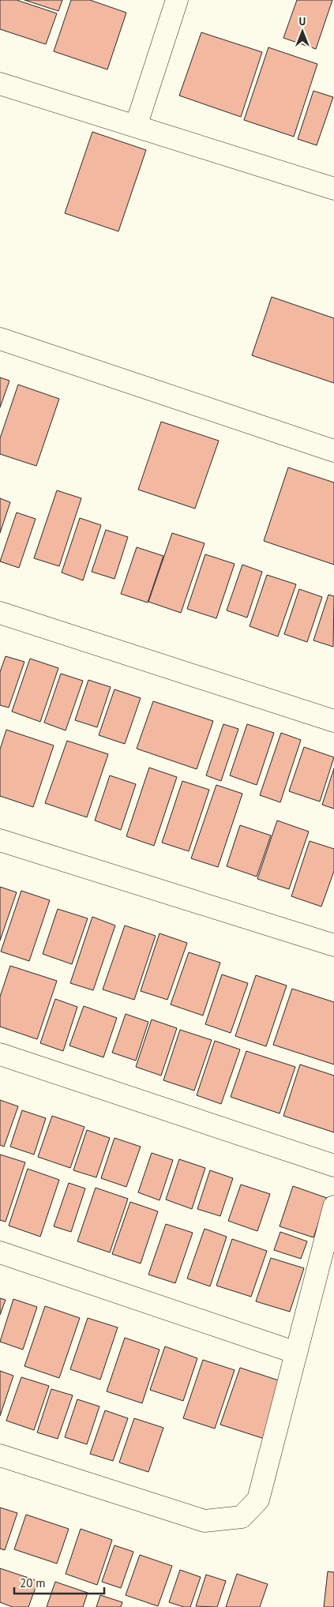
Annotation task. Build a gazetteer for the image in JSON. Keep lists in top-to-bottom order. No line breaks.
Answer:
{"scale_bar":"20 m","north":"top"}
